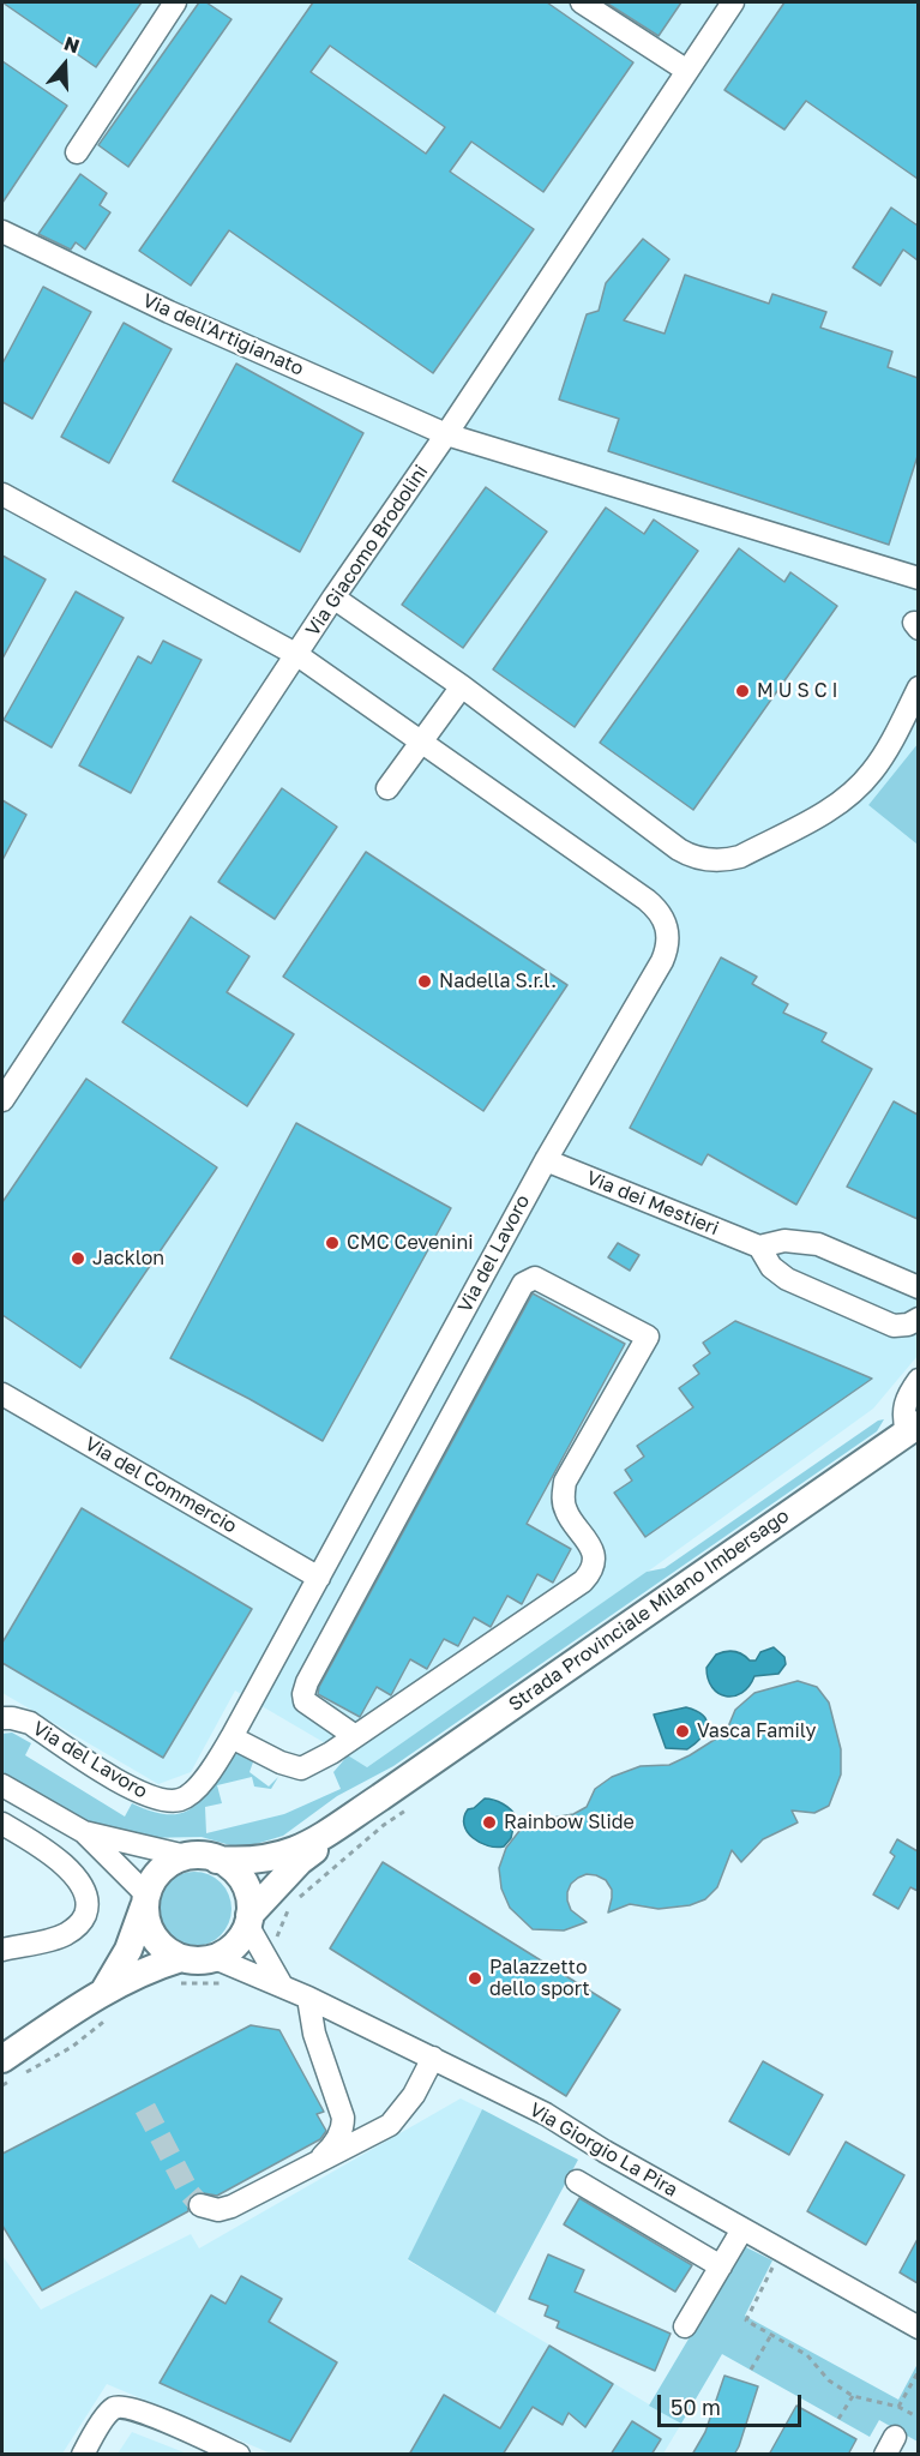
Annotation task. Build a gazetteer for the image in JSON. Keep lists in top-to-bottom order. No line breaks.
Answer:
{"streets":{"main road":["Strada Provinciale Milano Imbersago"],"street":["Via dell'Artigianato","Via Giacomo Brodolini","Via dei Mestieri","Via del Lavoro","Via del Commercio","Via Giorgio La Pira"]},"crossings":[["Via dell'Artigianato","Via Giacomo Brodolini"],["Via Giacomo Brodolini","Via del Lavoro"],["Via dei Mestieri","Via del Lavoro"],["Via del Lavoro","Via del Commercio"],["Strada Provinciale Milano Imbersago","Via Giorgio La Pira"]],"places":["M U S C I","Nadella S.r.l.","CMC Cevenini","Jacklon","Vasca Family","Rainbow Slide","Palazzetto dello sport"],"scale_bar":"50 m","north":"top"}
